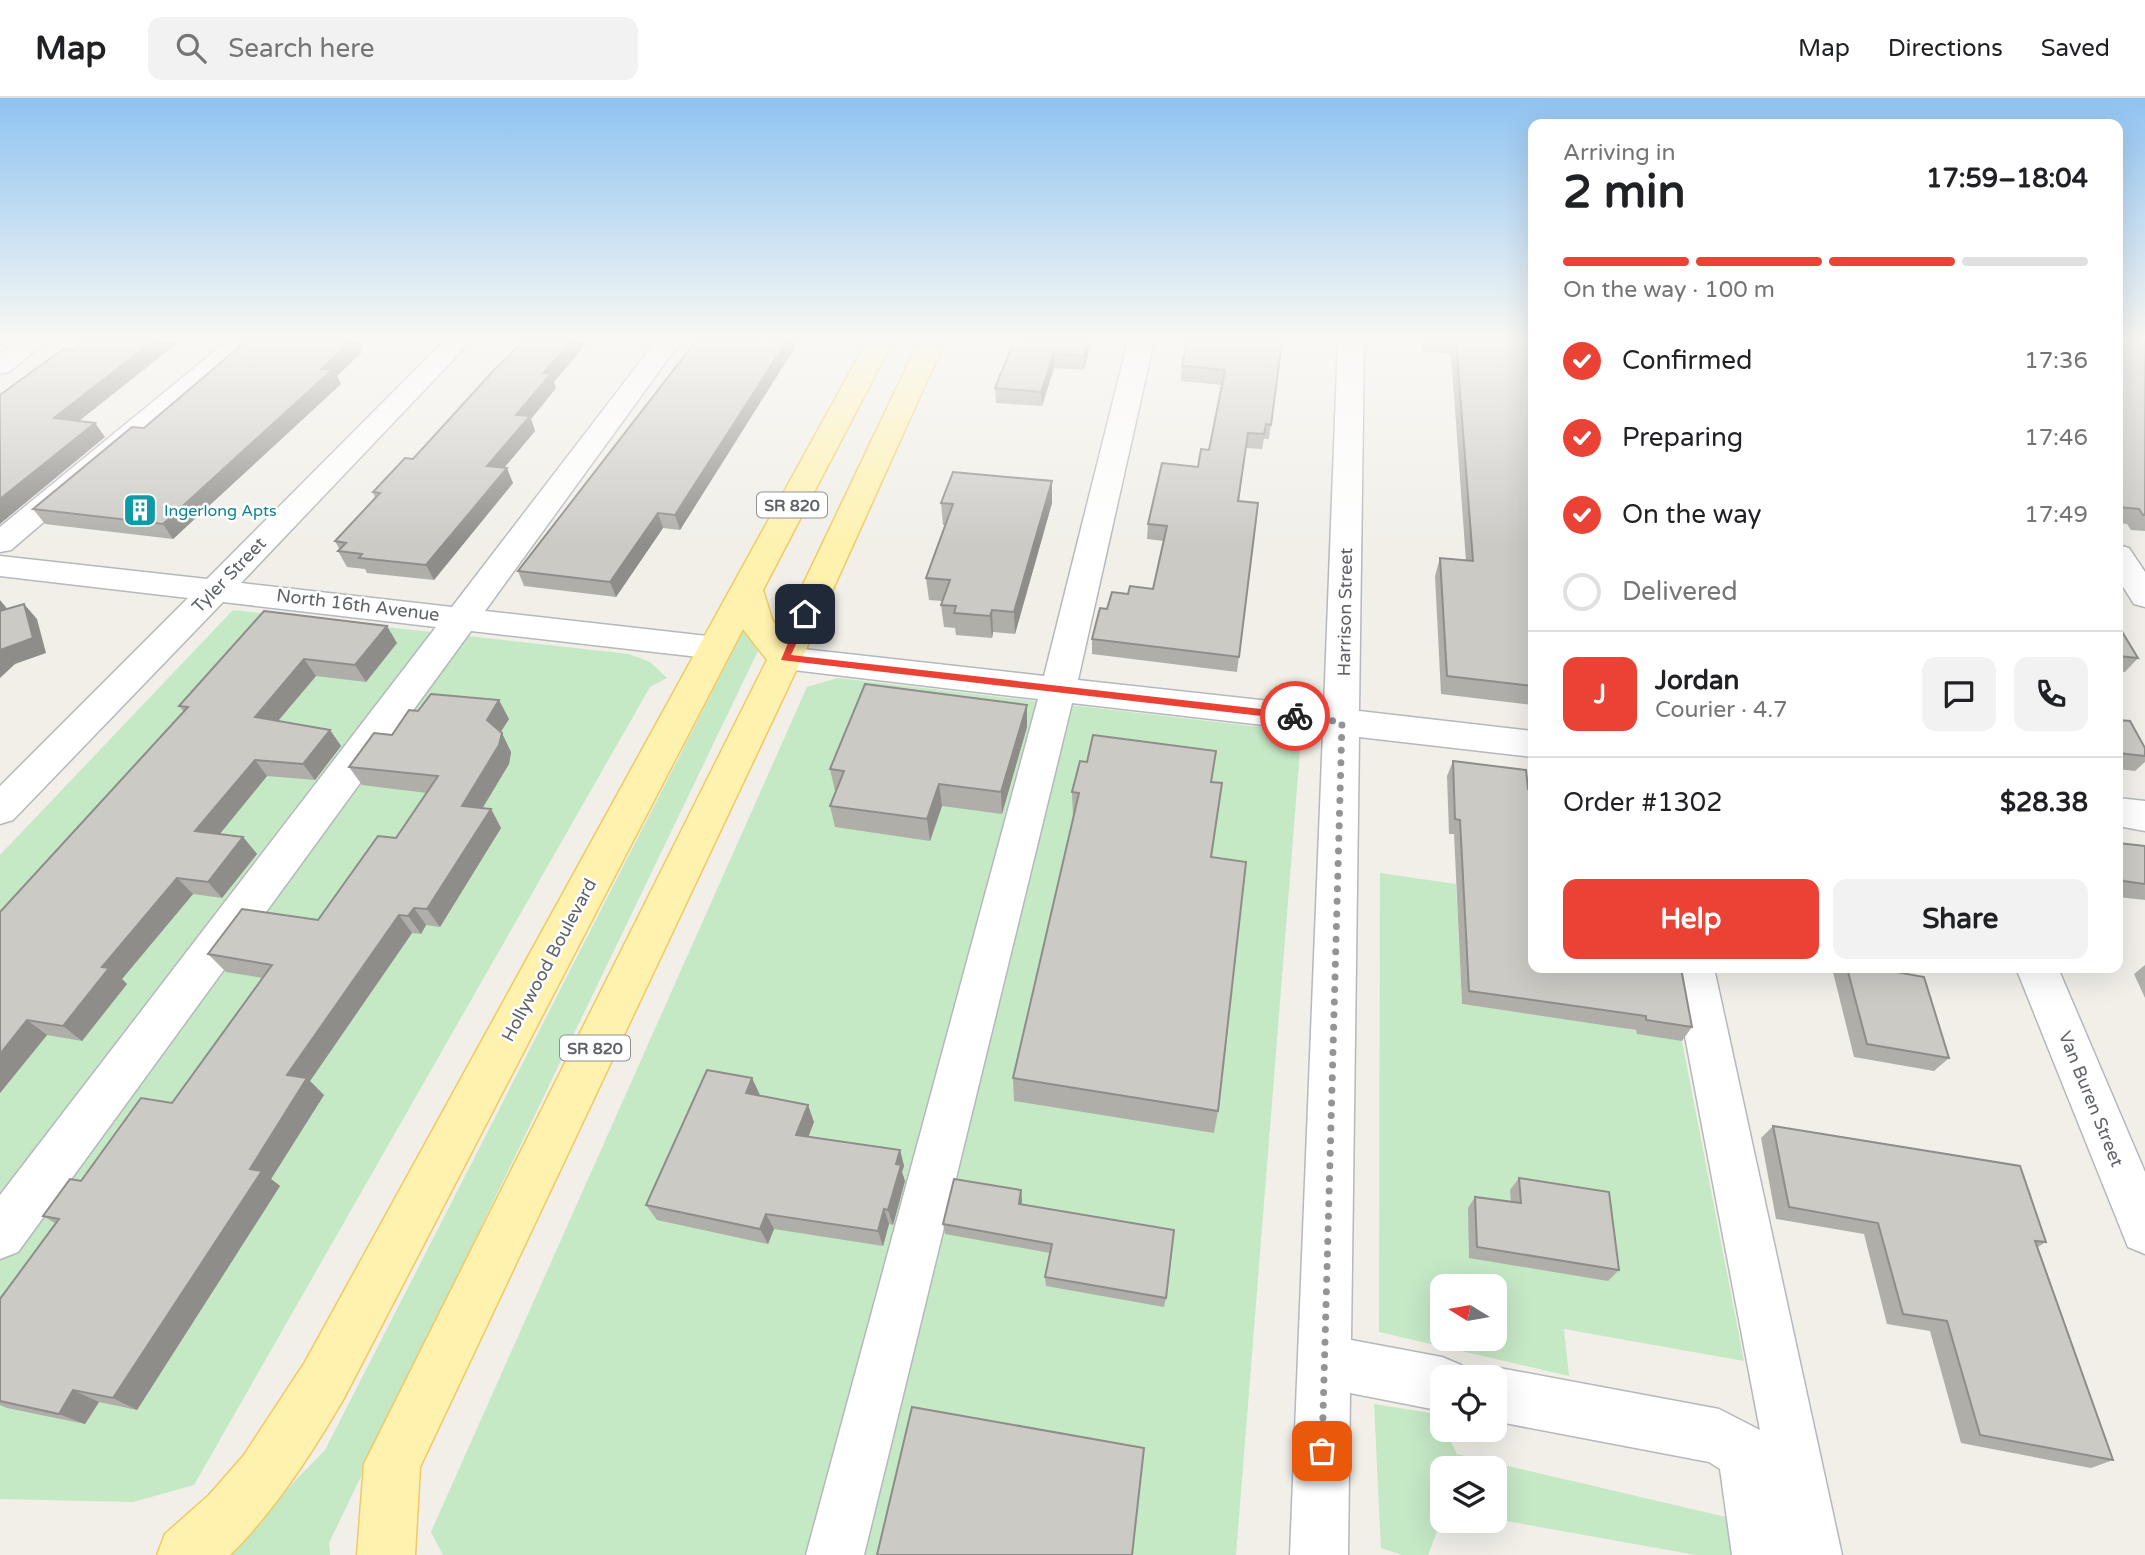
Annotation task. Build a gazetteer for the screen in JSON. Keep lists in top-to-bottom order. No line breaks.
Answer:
{"streets":{"main road":["SR 820","Hollywood Boulevard"],"street":["Tyler Street","North 16th Avenue","Harrison Street","Van Buren Street"]},"crossings":[["Tyler Street","North 16th Avenue"],["North 16th Avenue","Hollywood Boulevard"]],"places":{"building":["Ingerlong Apts"]},"north":"left","page":{"header":"Map","search":"Search here","nav":["Map","Directions","Saved"],"heading":["2 min","Arriving in","17:59–18:04"],"panel":["Jordan","Courier · 4.7","Order #1302","$28.38"],"bar":"On the way · 100 m","list":[["Confirmed","17:36"],["Preparing","17:46"],["On the way","17:49"],"Delivered"],"round":"J","buttons":["Help","Share"]}}
